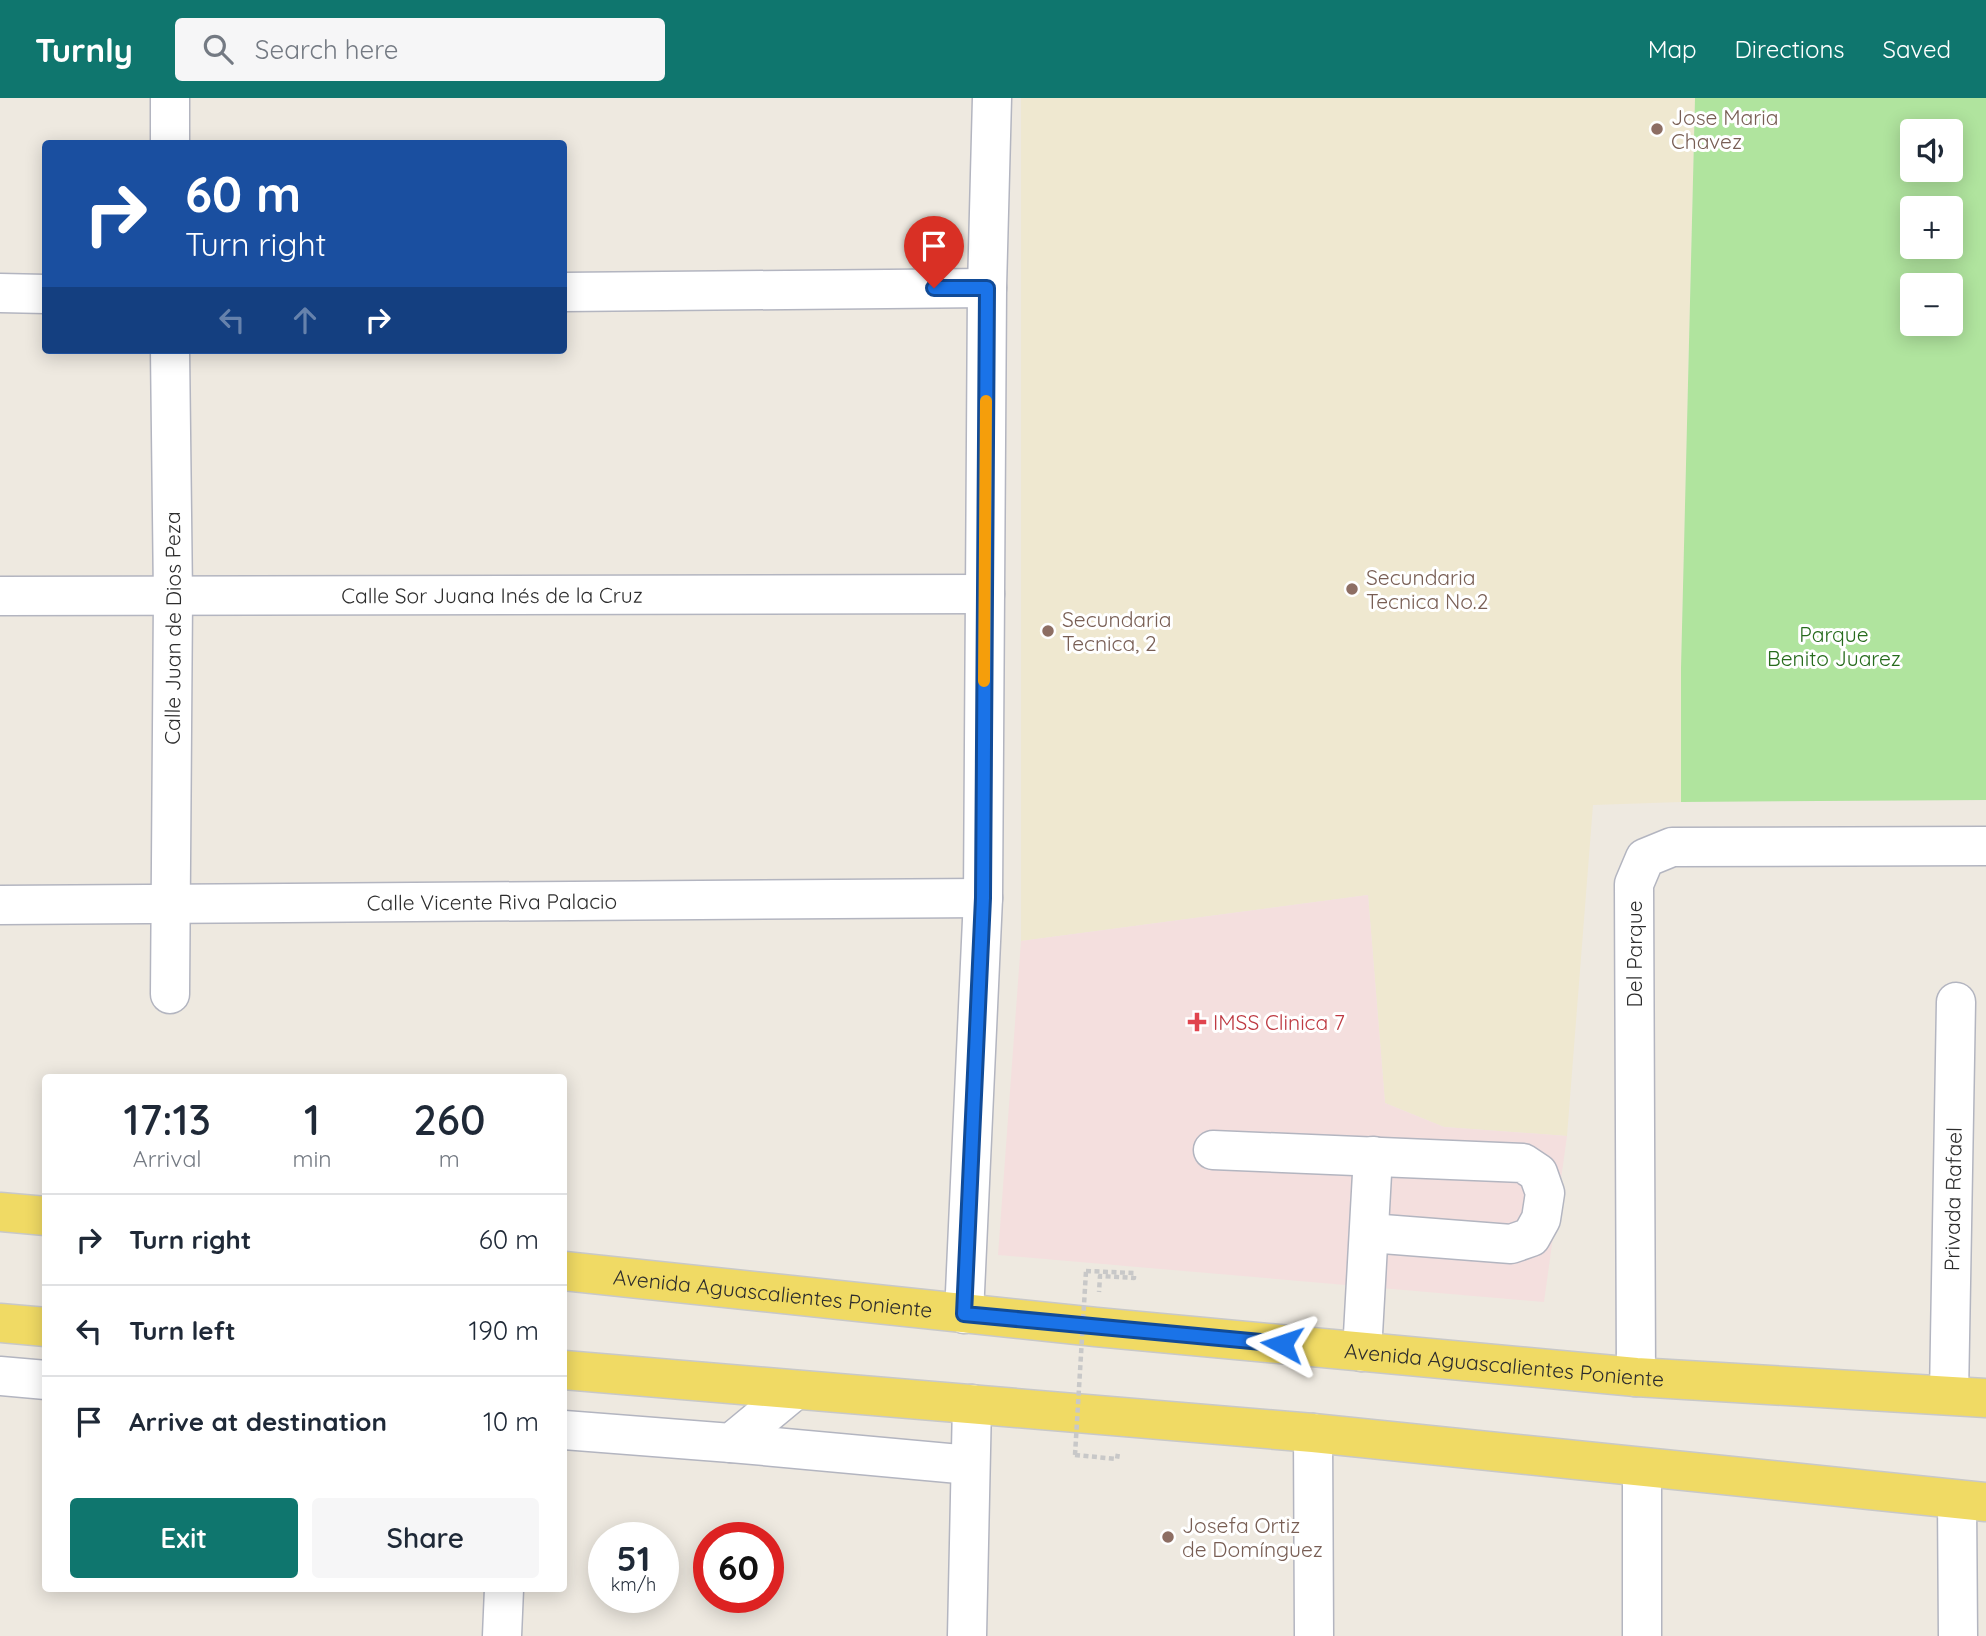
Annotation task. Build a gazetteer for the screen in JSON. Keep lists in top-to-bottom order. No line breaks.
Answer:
{"streets":{"main road":["Avenida Aguascalientes Poniente"],"street":["Calle Sor Juana Inés de la Cruz","Calle Juan de Dios Peza","Calle Vicente Riva Palacio","Del Parque","Privada Rafael"]},"crossings":[["Calle Sor Juana Inés de la Cruz","Calle Juan de Dios Peza"],["Calle Juan de Dios Peza","Calle Vicente Riva Palacio"],["Del Parque","Avenida Aguascalientes Poniente"],["Privada Rafael","Avenida Aguascalientes Poniente"]],"parks":["Parque Benito Juarez"],"places":{"other":["Jose Maria Chavez","Secundaria Tecnica No.2","Secundaria Tecnica, 2","Josefa Ortiz de Domínguez"],"health":["IMSS Clinica 7"]},"page":{"header":"Turnly","search":"Search here","nav":["Map","Directions","Saved"],"map_buttons":["+","−"],"turn":["60 m","Turn right"],"eta":["17:13","Arrival","1","min","260","m"],"list":[{"name":"Turn right","value":"60 m"},{"name":"Turn left","value":"190 m"},{"name":"Arrive at destination","value":"10 m"}],"buttons":["Exit","Share"],"speed":"51 km/h","limit":"60"}}
